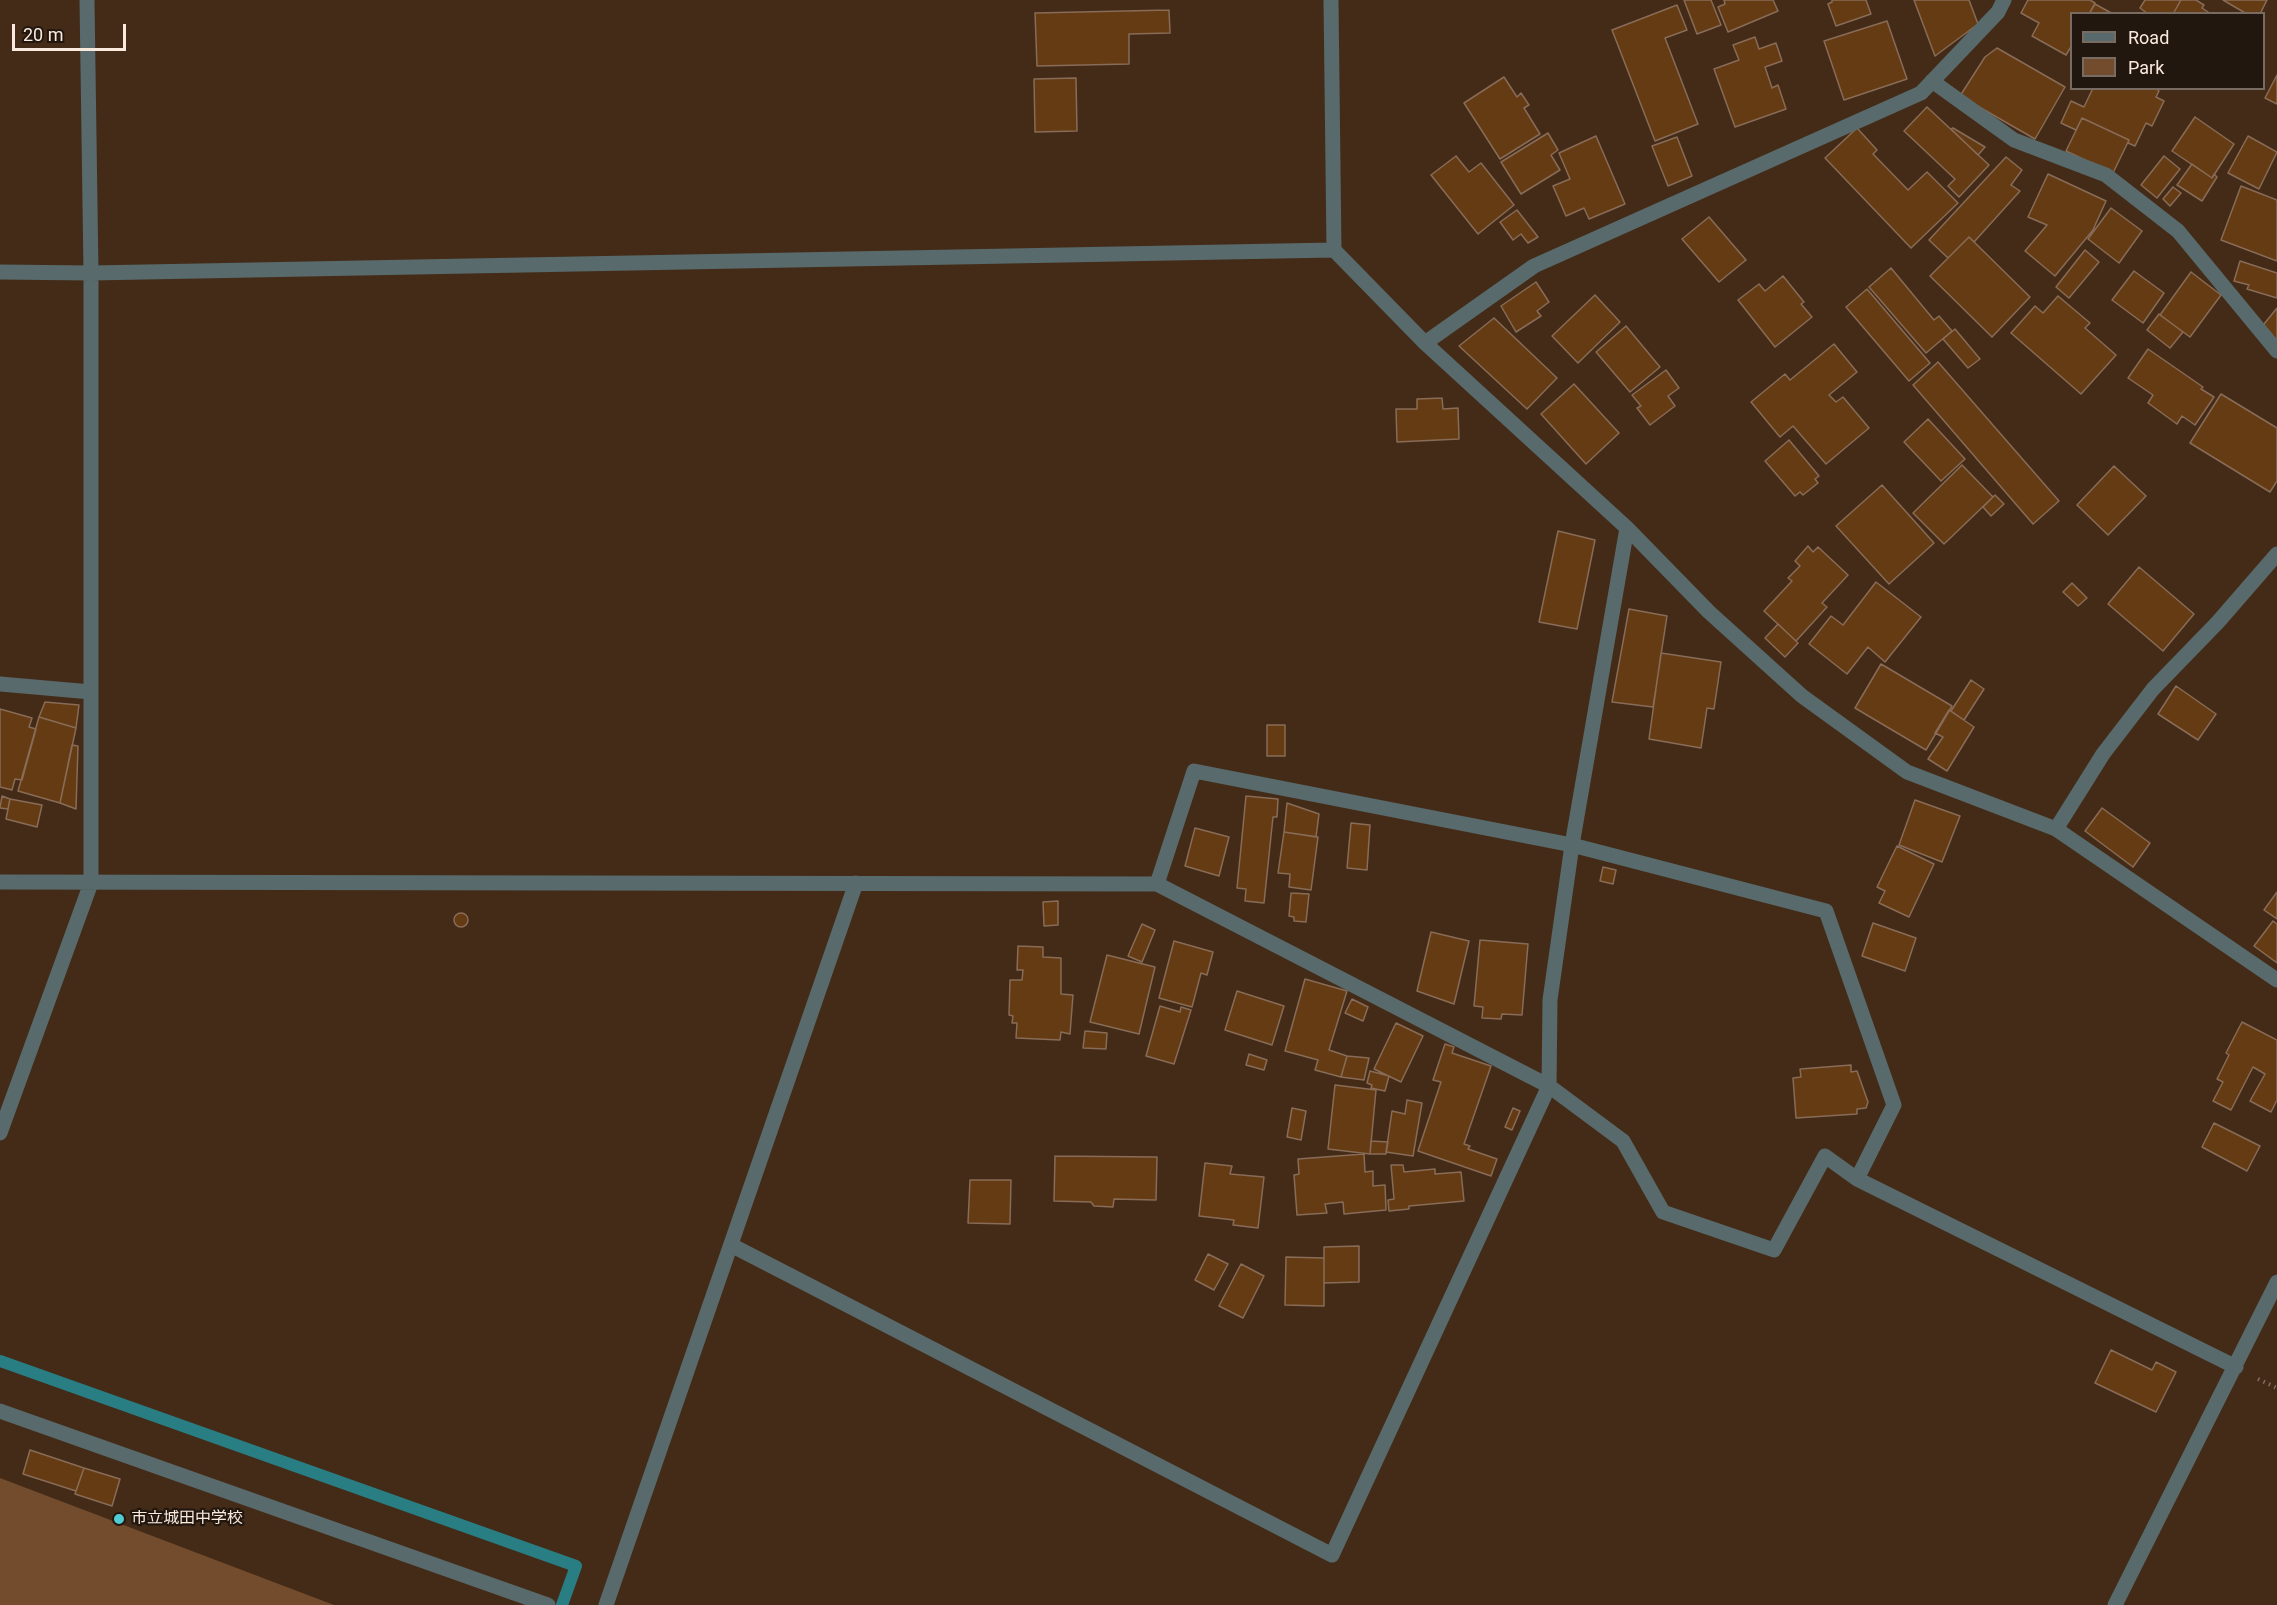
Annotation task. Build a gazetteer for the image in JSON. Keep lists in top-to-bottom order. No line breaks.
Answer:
{"places":["市立城田中学校"],"legend":["Road","Park"],"scale_bar":"20 m"}
